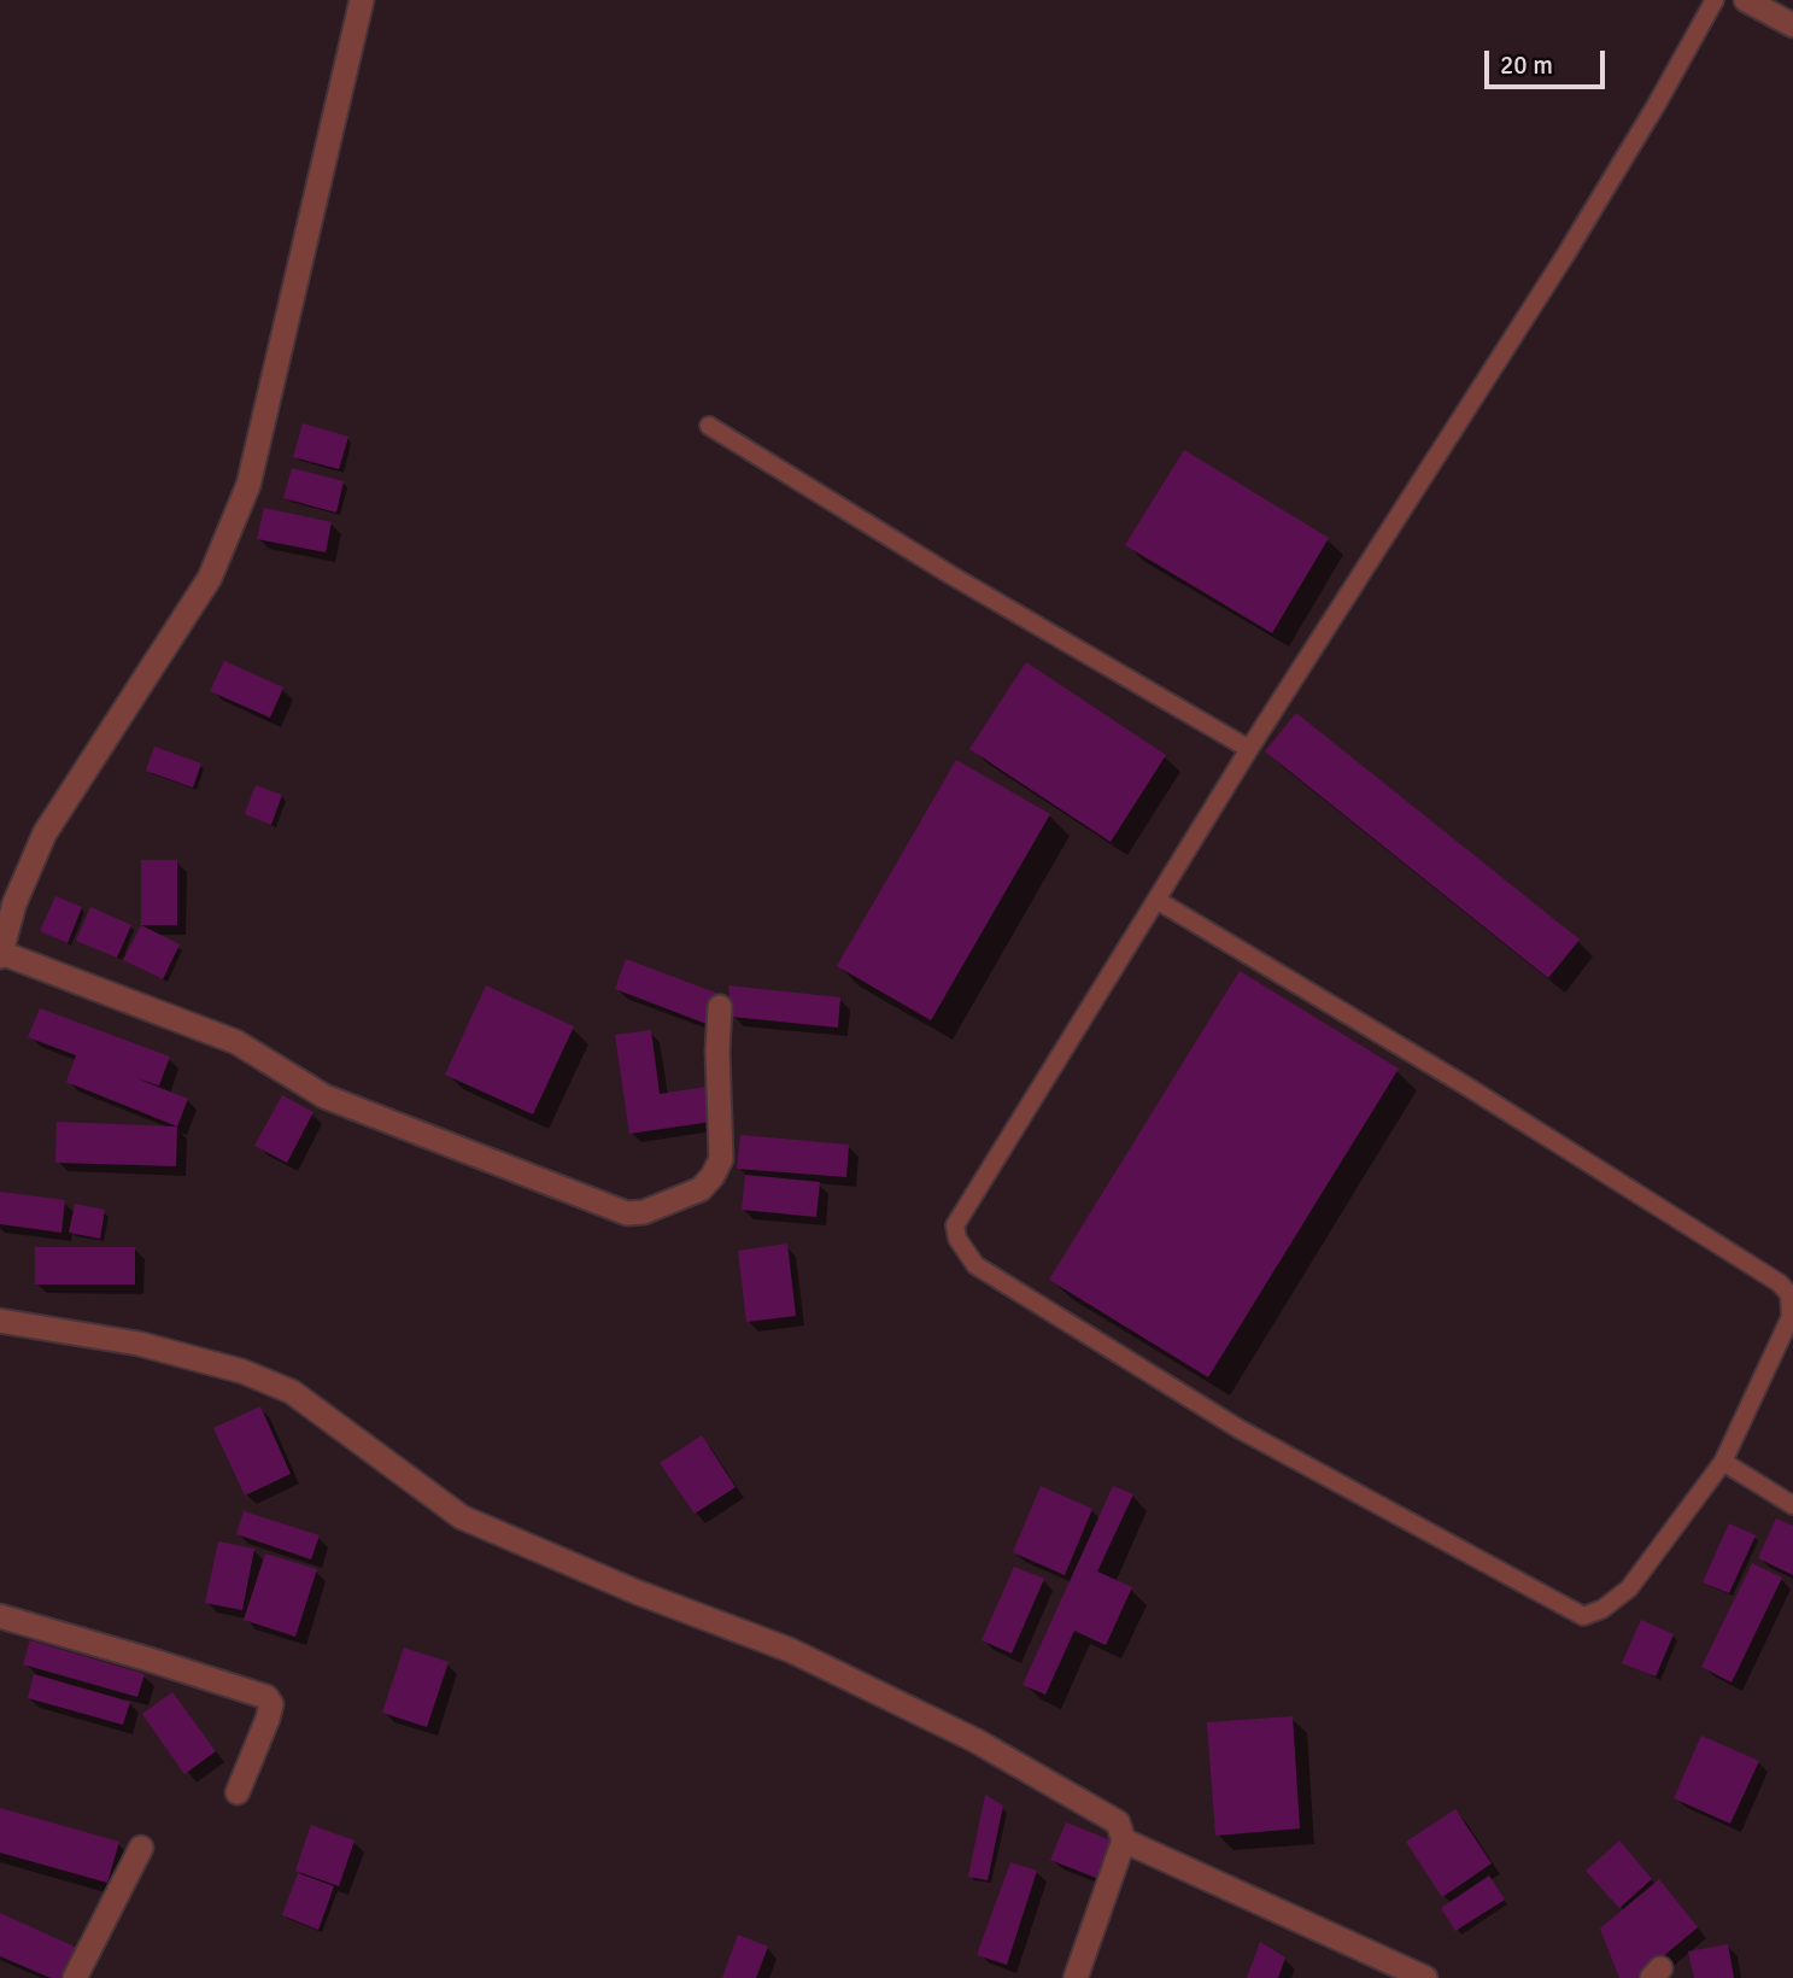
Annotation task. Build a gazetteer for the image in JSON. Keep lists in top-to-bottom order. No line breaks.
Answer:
{"scale_bar":"20 m"}
